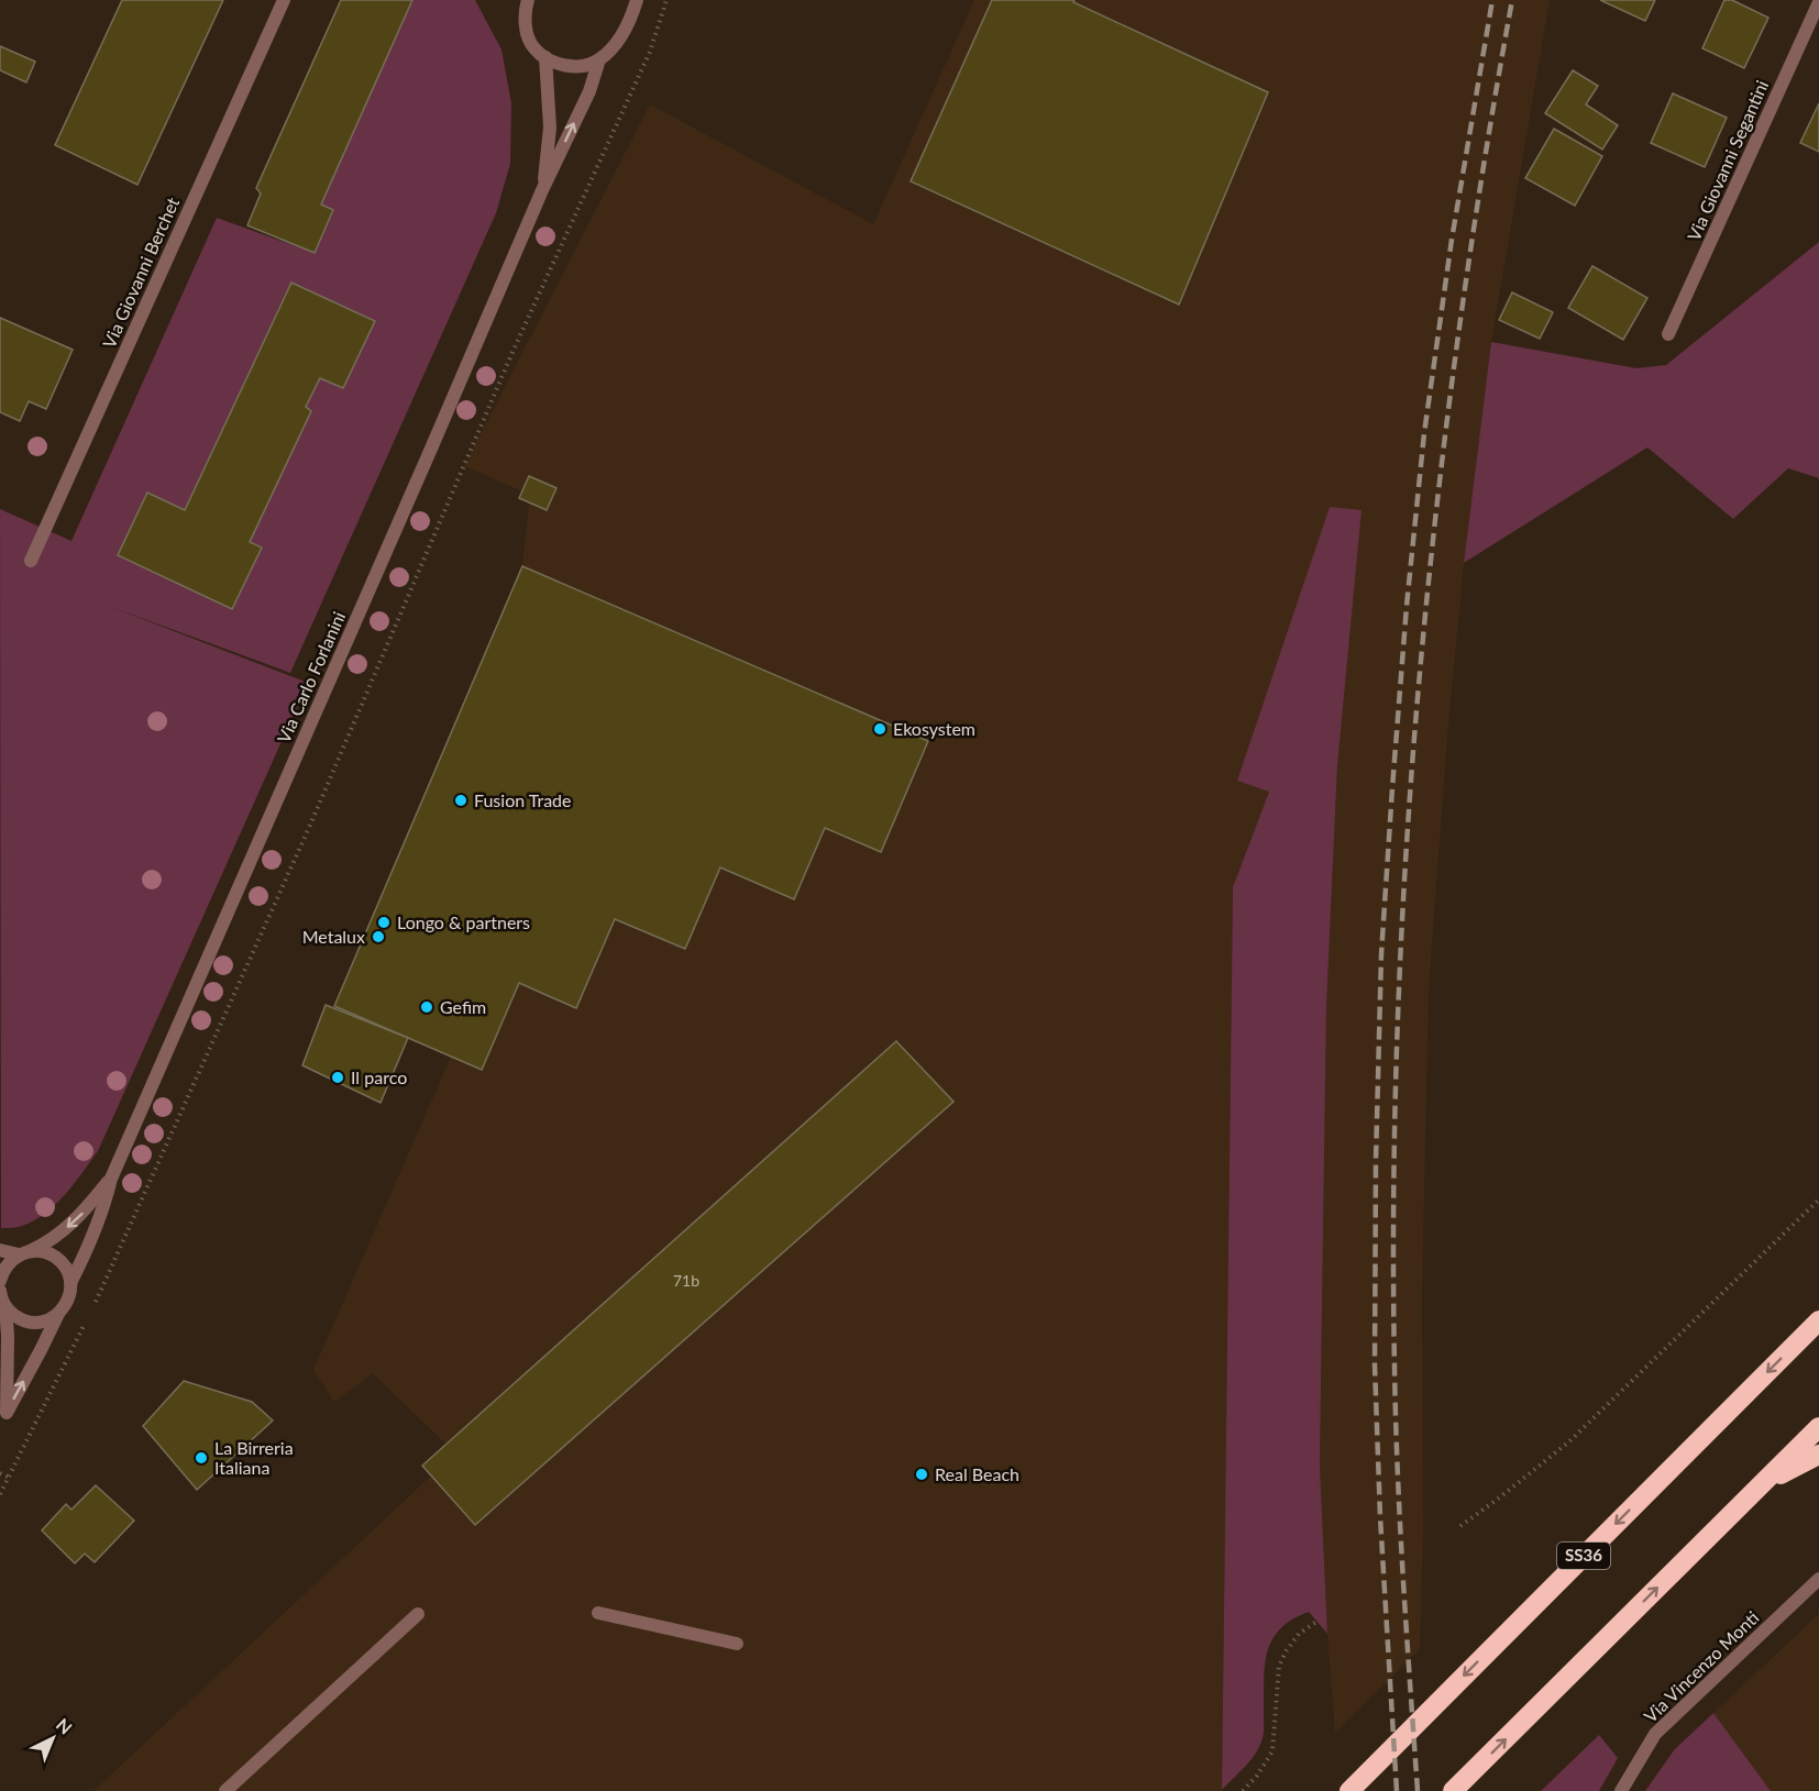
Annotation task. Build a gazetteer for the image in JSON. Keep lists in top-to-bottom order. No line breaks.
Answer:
{"streets":{"highway":["SS36"],"street":["Via Giovanni Segantini","Via Giovanni Berchet","Via Carlo Forlanini","Via Vincenzo Monti"]},"places":["Ekosystem","Fusion Trade","Longo & partners","Metalux","Gefim","Il parco","La Birreria Italiana","Real Beach"],"house_numbers":["71b"],"north":"top right"}
